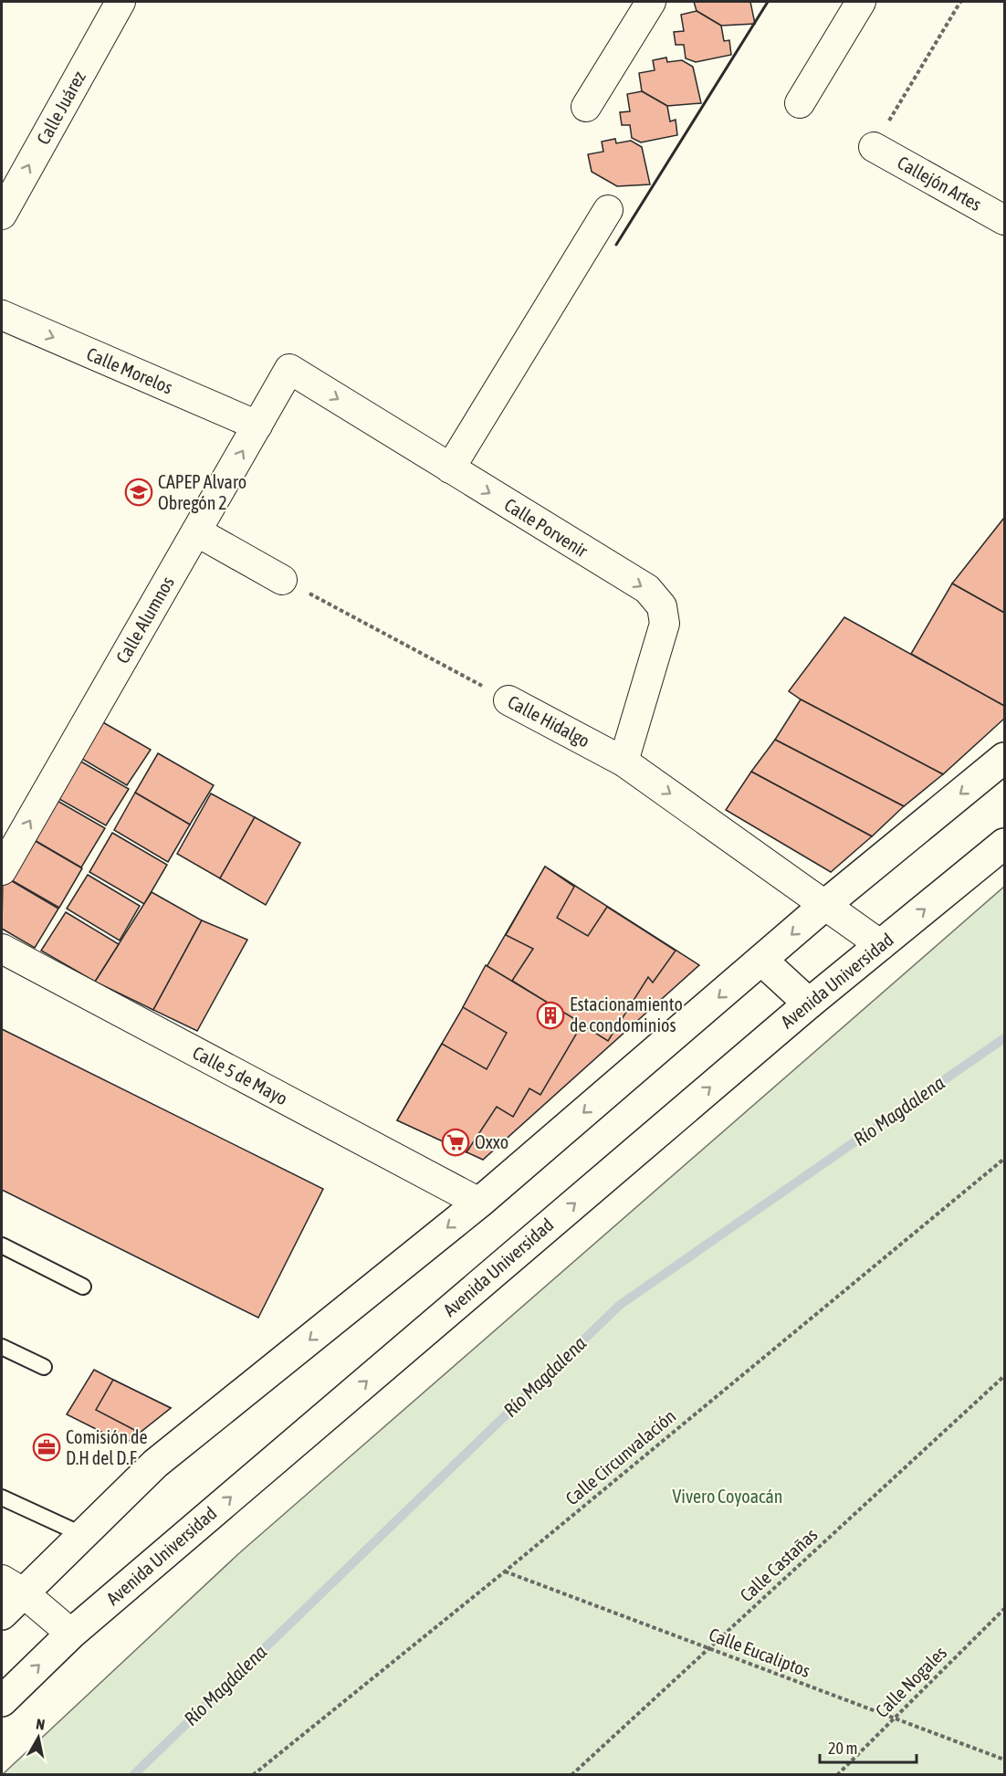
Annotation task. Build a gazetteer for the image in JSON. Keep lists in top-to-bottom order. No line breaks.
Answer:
{"streets":{"main road":["Avenida Universidad"],"street":["Calle Juárez","Callejón Artes","Calle Morelos","Calle Porvenir","Calle Alumnos","Calle Hidalgo","Calle 5 de Mayo"],"path":["Calle Circunvalación","Calle Castañas","Calle Eucaliptos","Calle Nogales"]},"crossings":[["Calle Morelos","Calle Alumnos"],["Calle Porvenir","Calle Alumnos"],["Calle Porvenir","Calle Hidalgo"],["Calle Hidalgo","Avenida Universidad"],["Calle Circunvalación","Calle Eucaliptos"],["Calle Castañas","Calle Eucaliptos"],["Calle Eucaliptos","Calle Nogales"]],"one_way":["Calle Juárez","Calle Morelos","Calle Porvenir","Calle Alumnos","Calle Hidalgo"],"water":["Río Magdalena"],"parks":["Vivero Coyoacán"],"places":{"school or university":["CAPEP Alvaro Obregón 2"],"building":["Estacionamiento de condominios"],"supermarket":["Oxxo"],"office":["Comisión de D.H del D.F"]},"scale_bar":"20 m","north":"top"}
